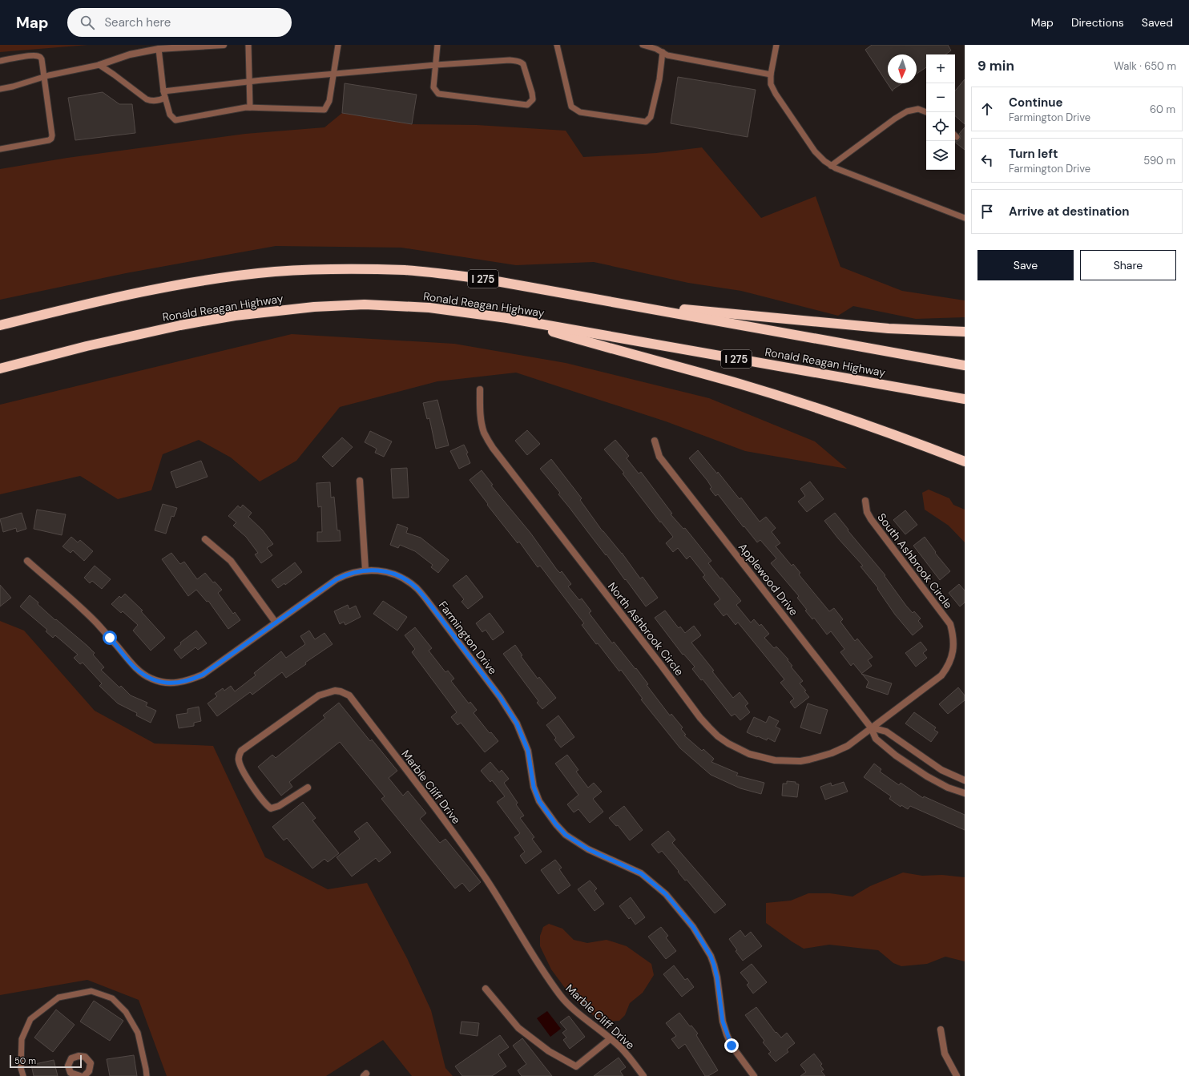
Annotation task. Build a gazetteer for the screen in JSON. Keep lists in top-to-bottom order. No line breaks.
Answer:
{"streets":{"highway":["I 275","Ronald Reagan Highway"],"street":["South Ashbrook Circle","Applewood Drive","North Ashbrook Circle","Farmington Drive","Marble Cliff Drive"]},"crossings":[["South Ashbrook Circle","Applewood Drive"],["South Ashbrook Circle","North Ashbrook Circle"],["Applewood Drive","North Ashbrook Circle"]],"scale_bar":"50 m","north":"bottom","page":{"header":"Map","search":"Search here","nav":["Map","Directions","Saved"],"heading":["9 min","Walk · 650 m"],"map_buttons":["+","−"],"list":[["Continue","Farmington Drive","60 m"],["Turn left","Farmington Drive","590 m"],"Arrive at destination"],"buttons":["Save","Share"],"scale":"50 m"}}
